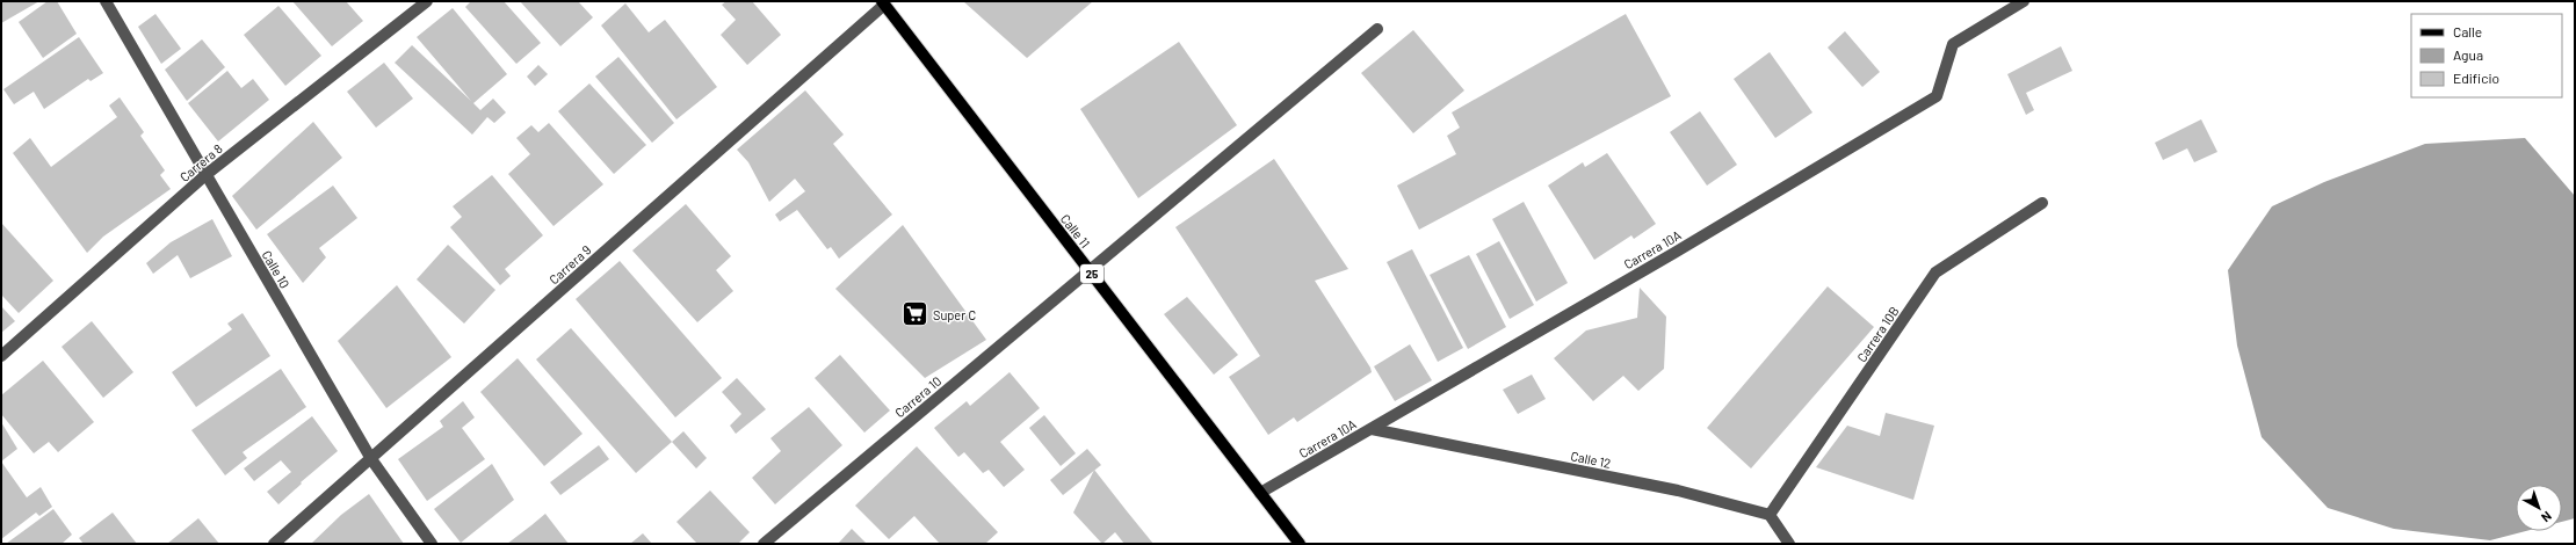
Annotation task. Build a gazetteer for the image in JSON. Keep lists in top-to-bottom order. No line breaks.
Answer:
{"streets":{"main road":["Calle 11","25"],"street":["Carrera 8","Carrera 10A","Carrera 9","Calle 10","Carrera 10B","Carrera 10","Calle 12"]},"crossings":[["Carrera 8","Calle 10"],["Calle 11","Carrera 10A"],["Calle 11","Carrera 9"],["Calle 11","Carrera 10"],["Carrera 10A","Calle 12"],["Carrera 9","Calle 10"],["Carrera 10B","Calle 12"]],"places":{"supermarket":["Super C"]},"legend":["Calle","Agua","Edificio"],"north":"bottom right"}
